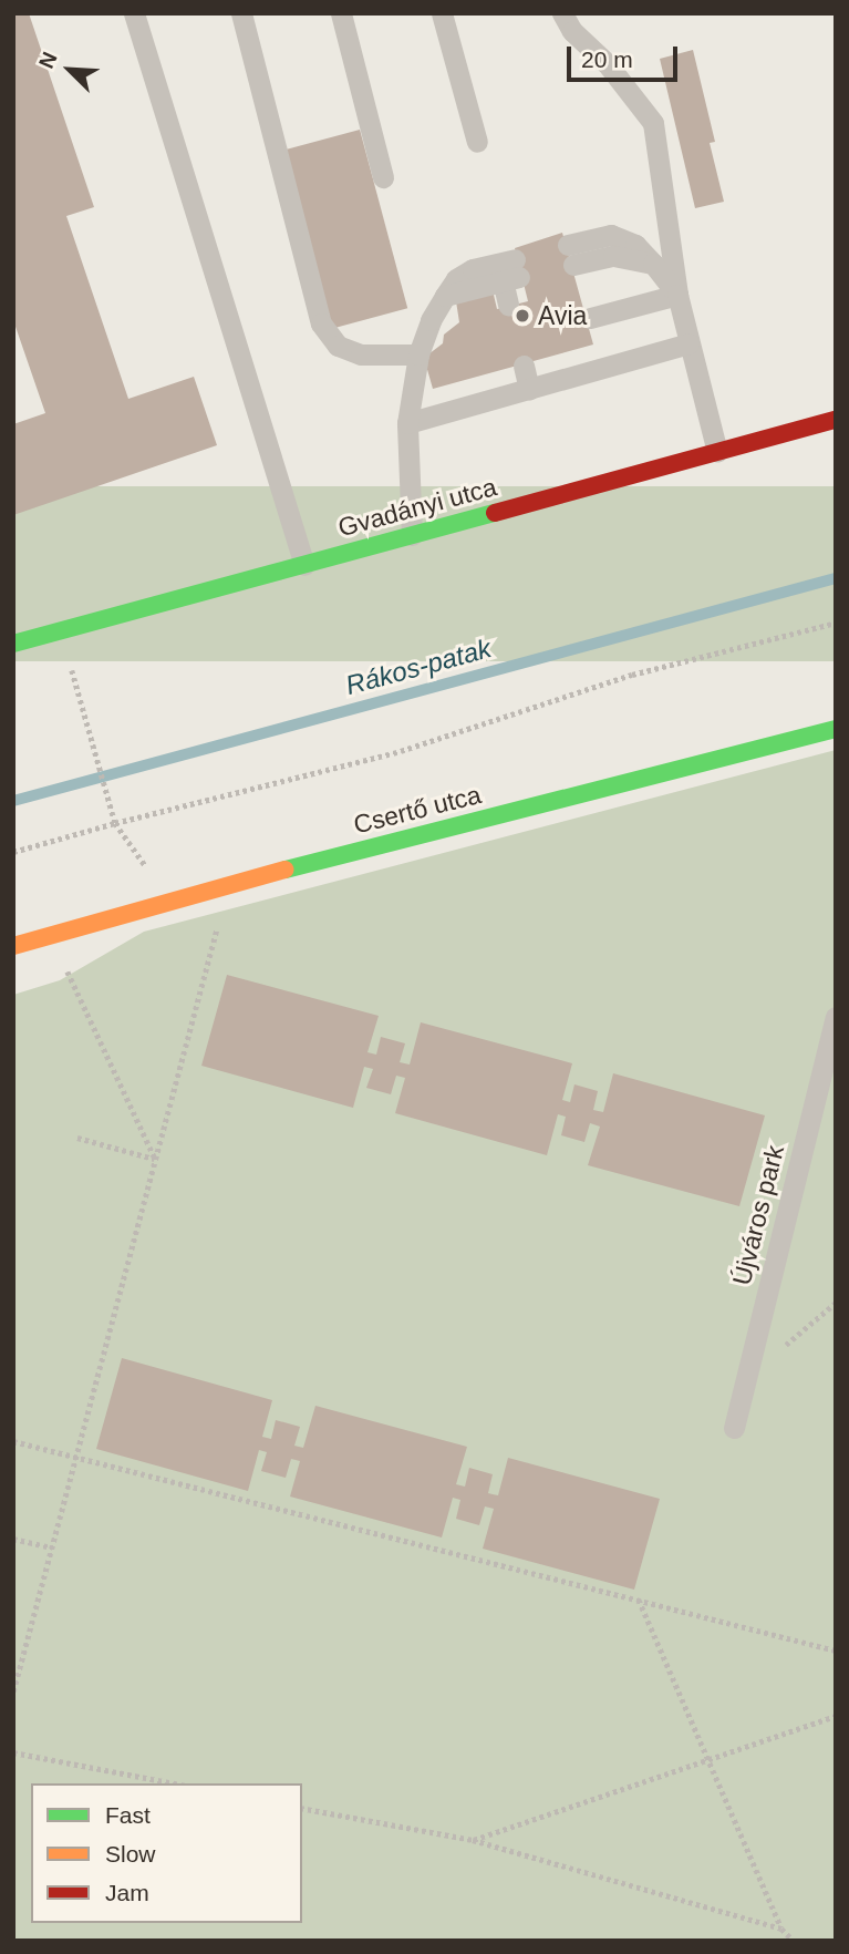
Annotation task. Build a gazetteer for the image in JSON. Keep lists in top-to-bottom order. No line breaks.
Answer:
{"streets":{"street":["Gvadányi utca","Csertő utca"],"lane":["Újváros park"]},"water":["Rákos-patak"],"places":["Avia"],"legend":["Fast","Slow","Jam"],"scale_bar":"20 m","north":"top left"}
